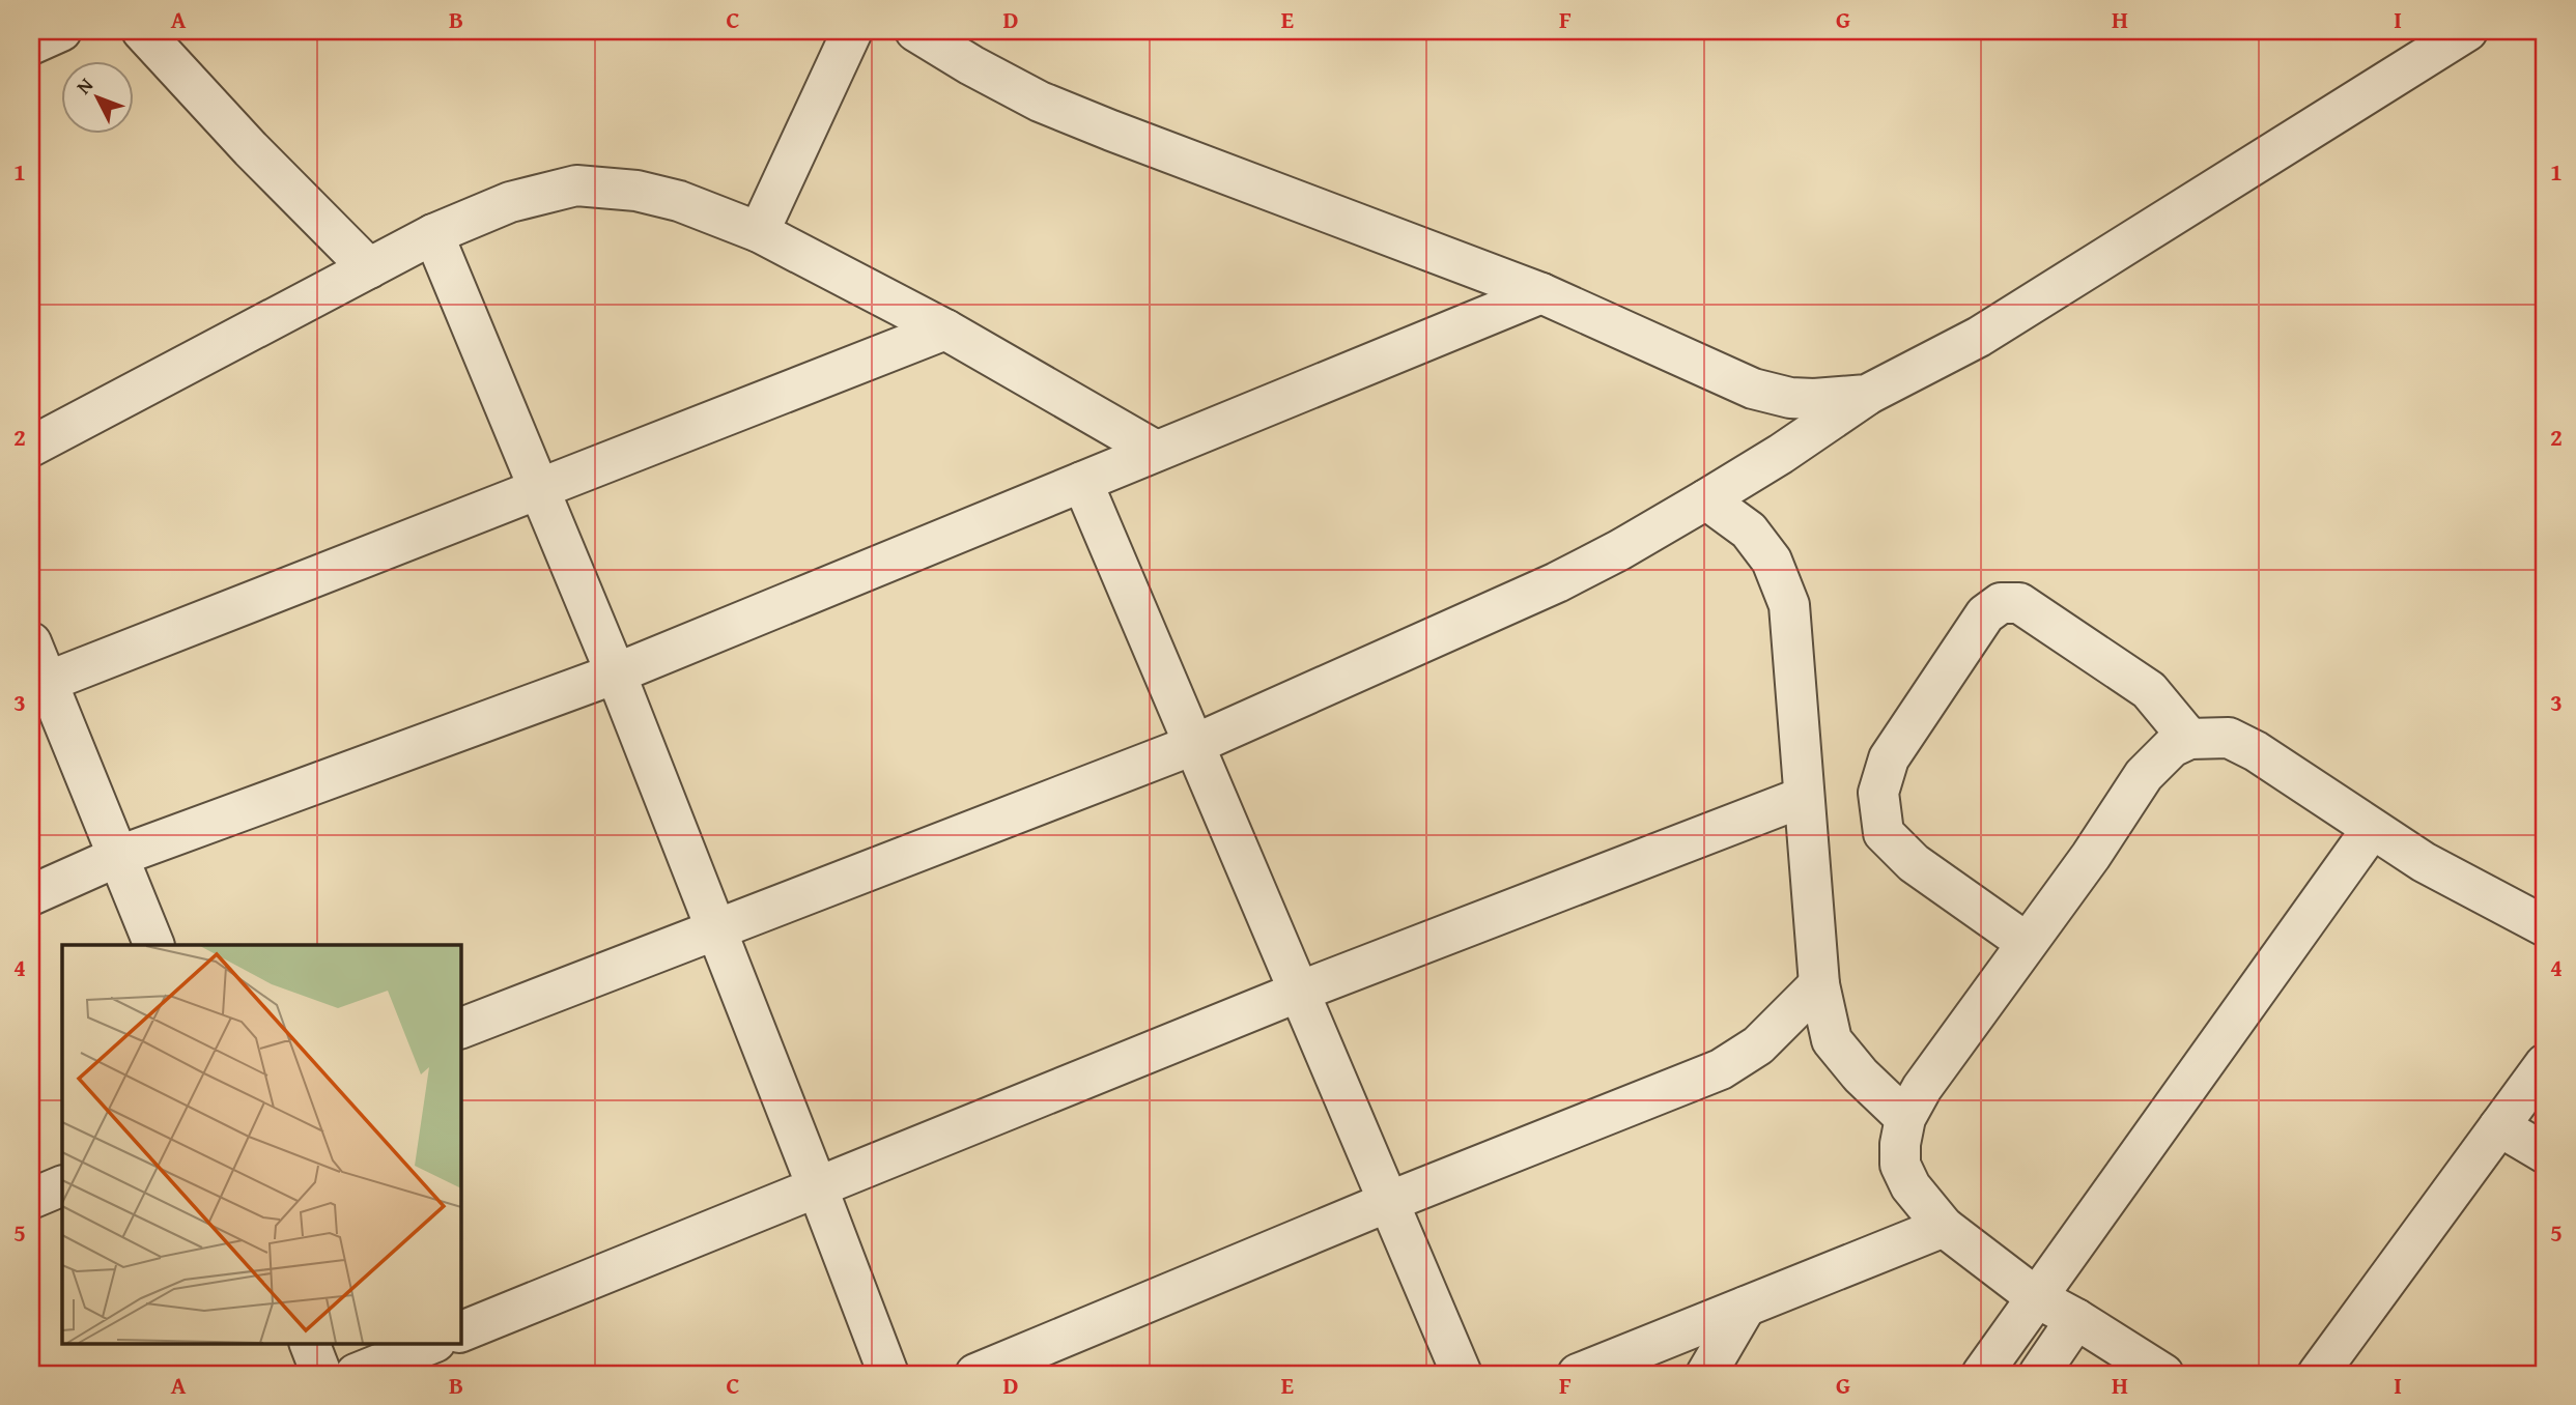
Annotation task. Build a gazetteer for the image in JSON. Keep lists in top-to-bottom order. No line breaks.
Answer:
{"north":"top left","grid":{"columns":["A","B","C","D","E","F","G","H","I"],"rows":["1","2","3","4","5"]}}
